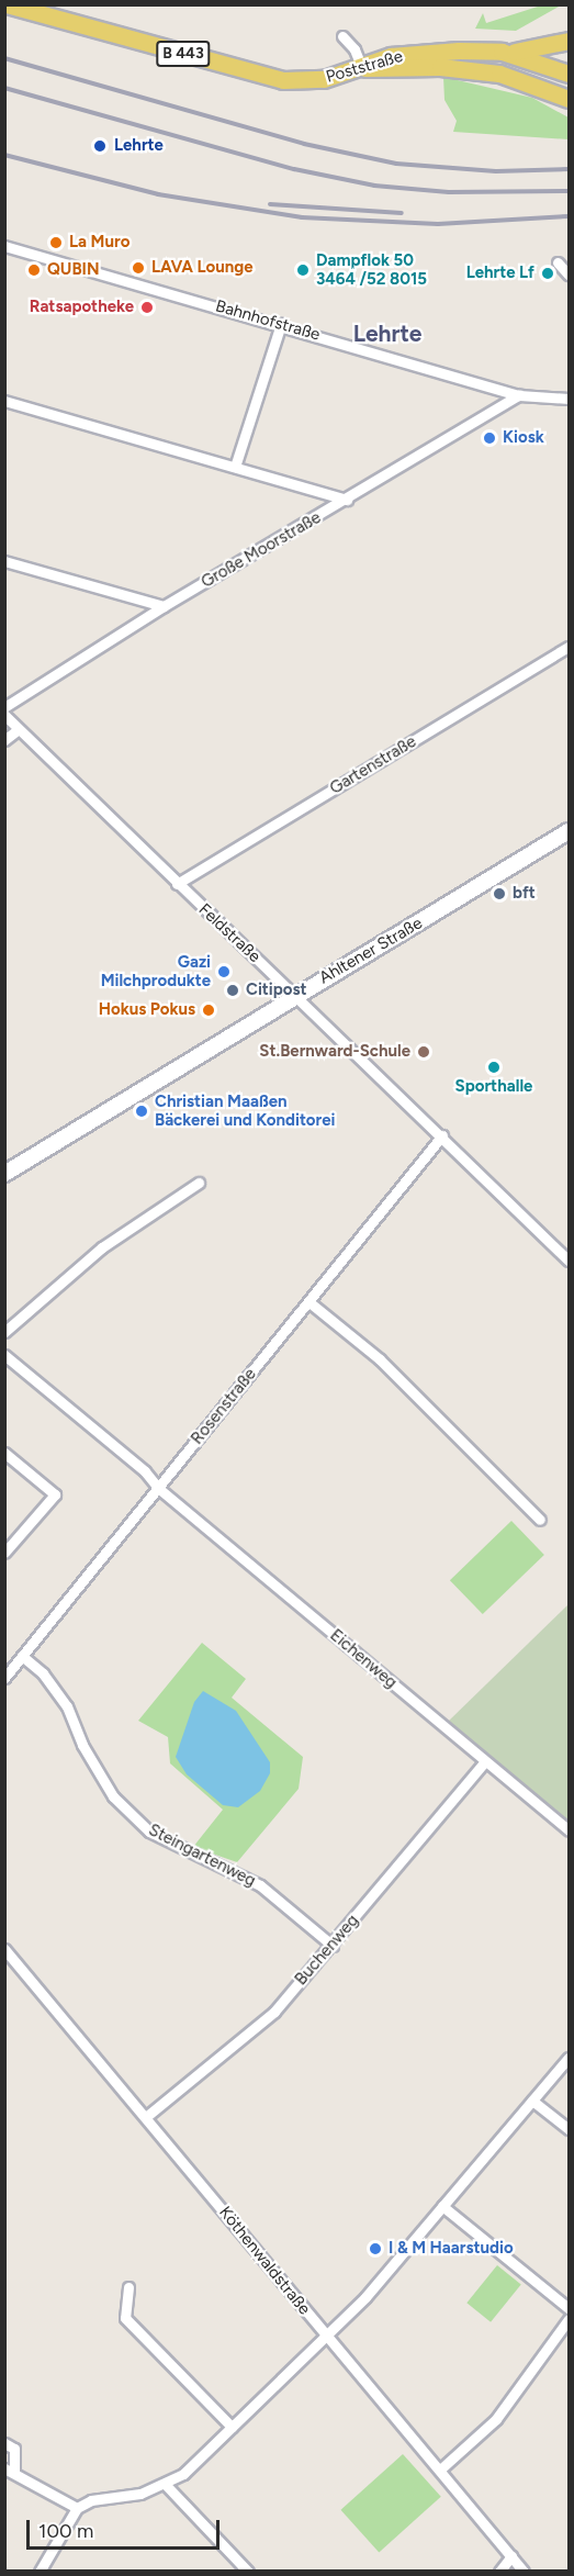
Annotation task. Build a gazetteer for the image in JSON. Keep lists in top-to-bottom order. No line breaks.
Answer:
{"streets":{"main road":["B 443","Poststraße","Ahltener Straße"],"street":["Bahnhofstraße","Große Moorstraße","Gartenstraße","Feldstraße","Rosenstraße","Eichenweg","Steingartenweg","Buchenweg","Köthenwaldstraße"]},"crossings":[["B 443","Poststraße"],["Bahnhofstraße","Große Moorstraße"],["Gartenstraße","Feldstraße"],["Feldstraße","Ahltener Straße"],["Feldstraße","Rosenstraße"],["Rosenstraße","Eichenweg"],["Rosenstraße","Steingartenweg"],["Eichenweg","Buchenweg"],["Steingartenweg","Buchenweg"],["Buchenweg","Köthenwaldstraße"]],"districts":["Lehrte"],"places":["Lehrte","La Muro","LAVA Lounge","QUBIN","Dampflok 50 3464 /52 8015","Lehrte Lf","Ratsapotheke","Kiosk","bft","Gazi Milchprodukte","Citipost","Hokus Pokus","St.Bernward-Schule","Sporthalle","Christian Maaßen Bäckerei und Konditorei","I & M Haarstudio"],"scale_bar":"100 m"}
